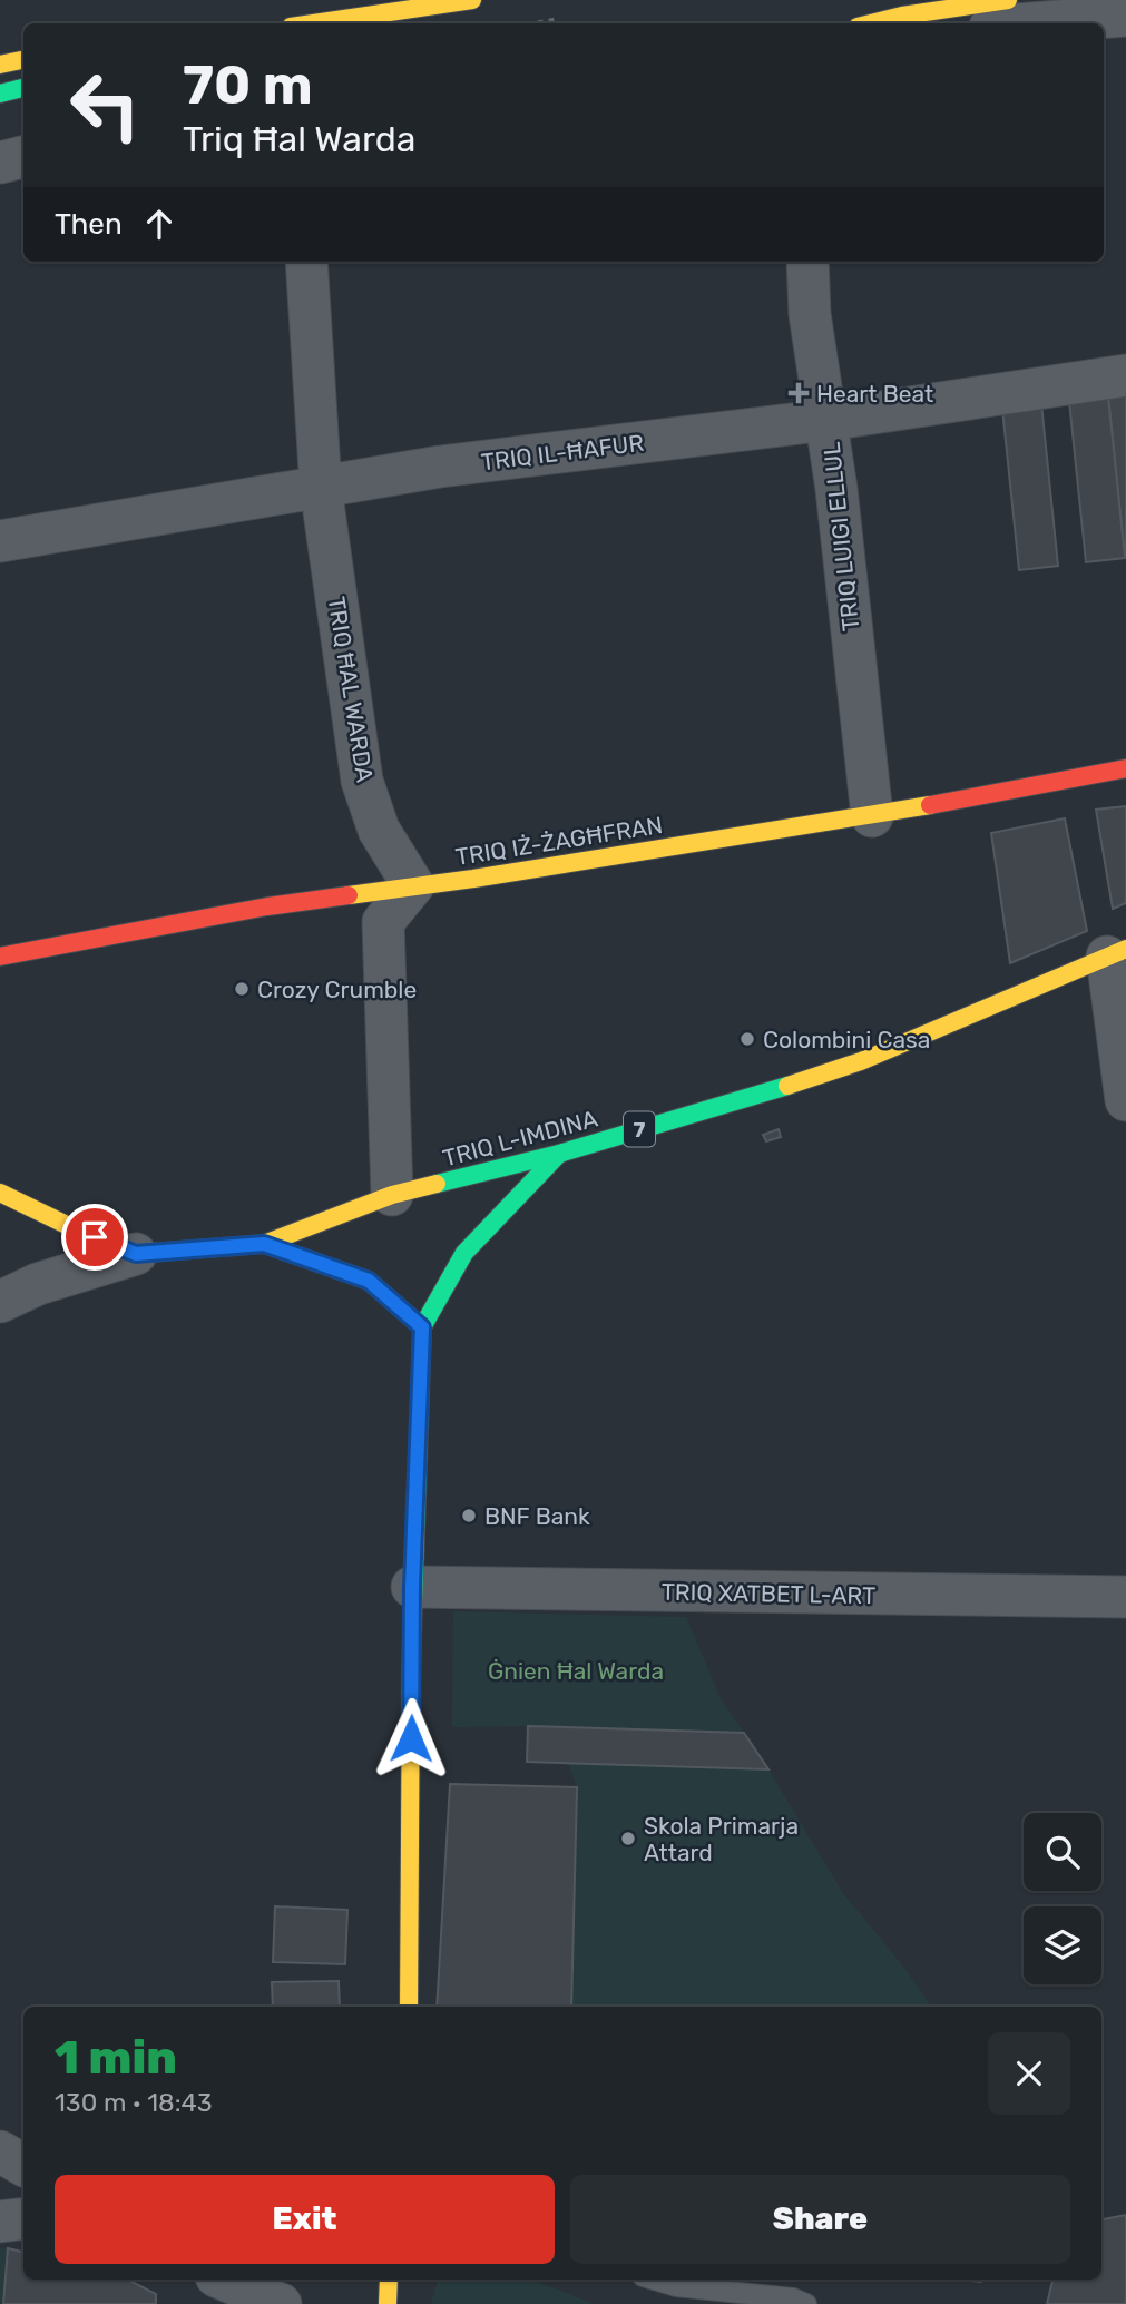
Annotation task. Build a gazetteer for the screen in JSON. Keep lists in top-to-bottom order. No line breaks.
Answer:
{"streets":{"main road":["TRIQ IŻ-ŻAGĦFRAN","7","TRIQ L-IMDINA"],"street":["TRIQ IL-ĦAFUR","TRIQ LUIGI ELLUL","TRIQ ĦAL WARDA","TRIQ XATBET L-ART"]},"crossings":[["TRIQ IL-ĦAFUR","TRIQ LUIGI ELLUL"],["TRIQ IL-ĦAFUR","TRIQ ĦAL WARDA"],["TRIQ LUIGI ELLUL","TRIQ IŻ-ŻAGĦFRAN"],["TRIQ ĦAL WARDA","TRIQ IŻ-ŻAGĦFRAN"],["7","TRIQ L-IMDINA"]],"parks":["Ġnien Ħal Warda"],"places":{"health":["Heart Beat"],"other":["Crozy Crumble","Colombini Casa","BNF Bank","Skola Primarja Attard"]},"page":{"turn":["70 m","Triq Ħal Warda"],"then":"Then","heading":["1 min","130 m · 18:43"],"buttons":["Exit","Share"]}}
